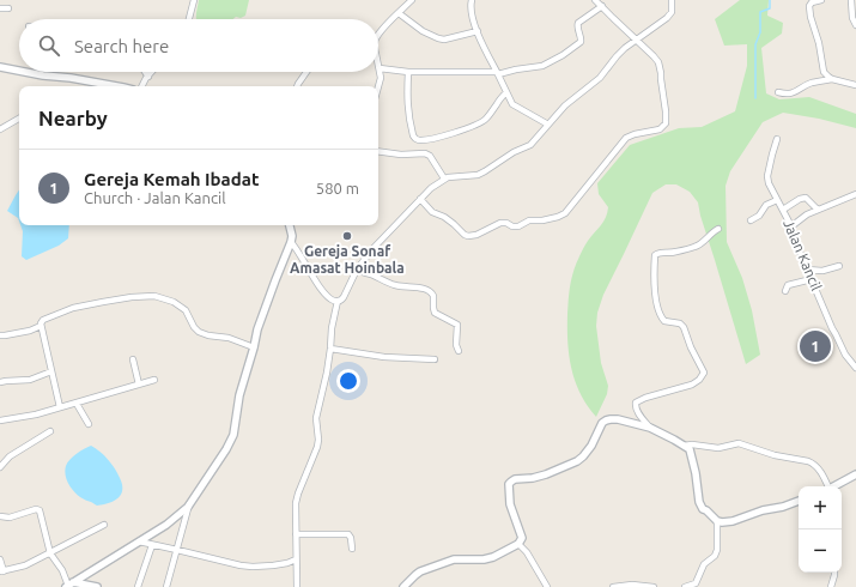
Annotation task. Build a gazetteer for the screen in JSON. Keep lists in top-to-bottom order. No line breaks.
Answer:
{"streets":{"street":["Jalan Kancil"]},"places":["Gereja Sonaf Amasat Hoinbala"],"page":{"search":"Search here","heading":"Nearby","list":[{"mark":"1","name":"Gereja Kemah Ibadat","note":"Church · Jalan Kancil","value":"580 m"}],"pins":"1","map_buttons":["+","−"]}}
